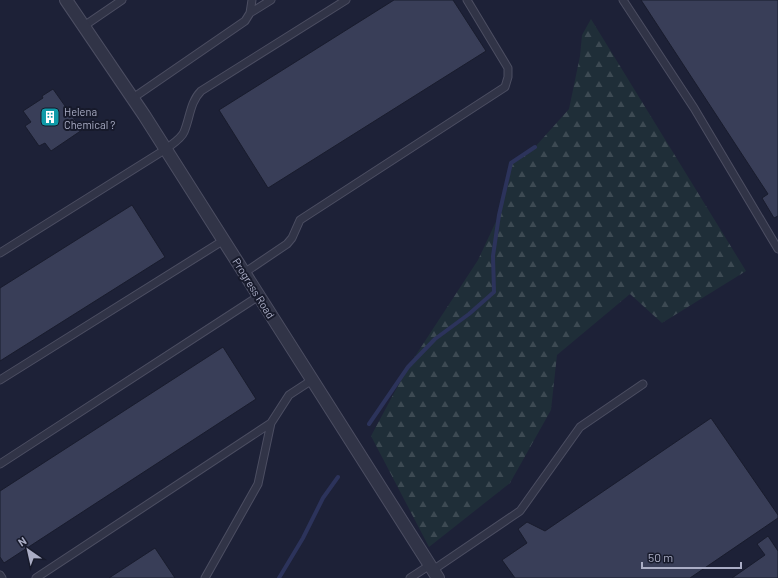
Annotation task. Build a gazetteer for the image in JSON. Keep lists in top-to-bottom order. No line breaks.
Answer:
{"streets":{"street":["Progress Road"]},"places":{"building":["Helena Chemical ?"]},"scale_bar":"50 m","north":"top left"}
